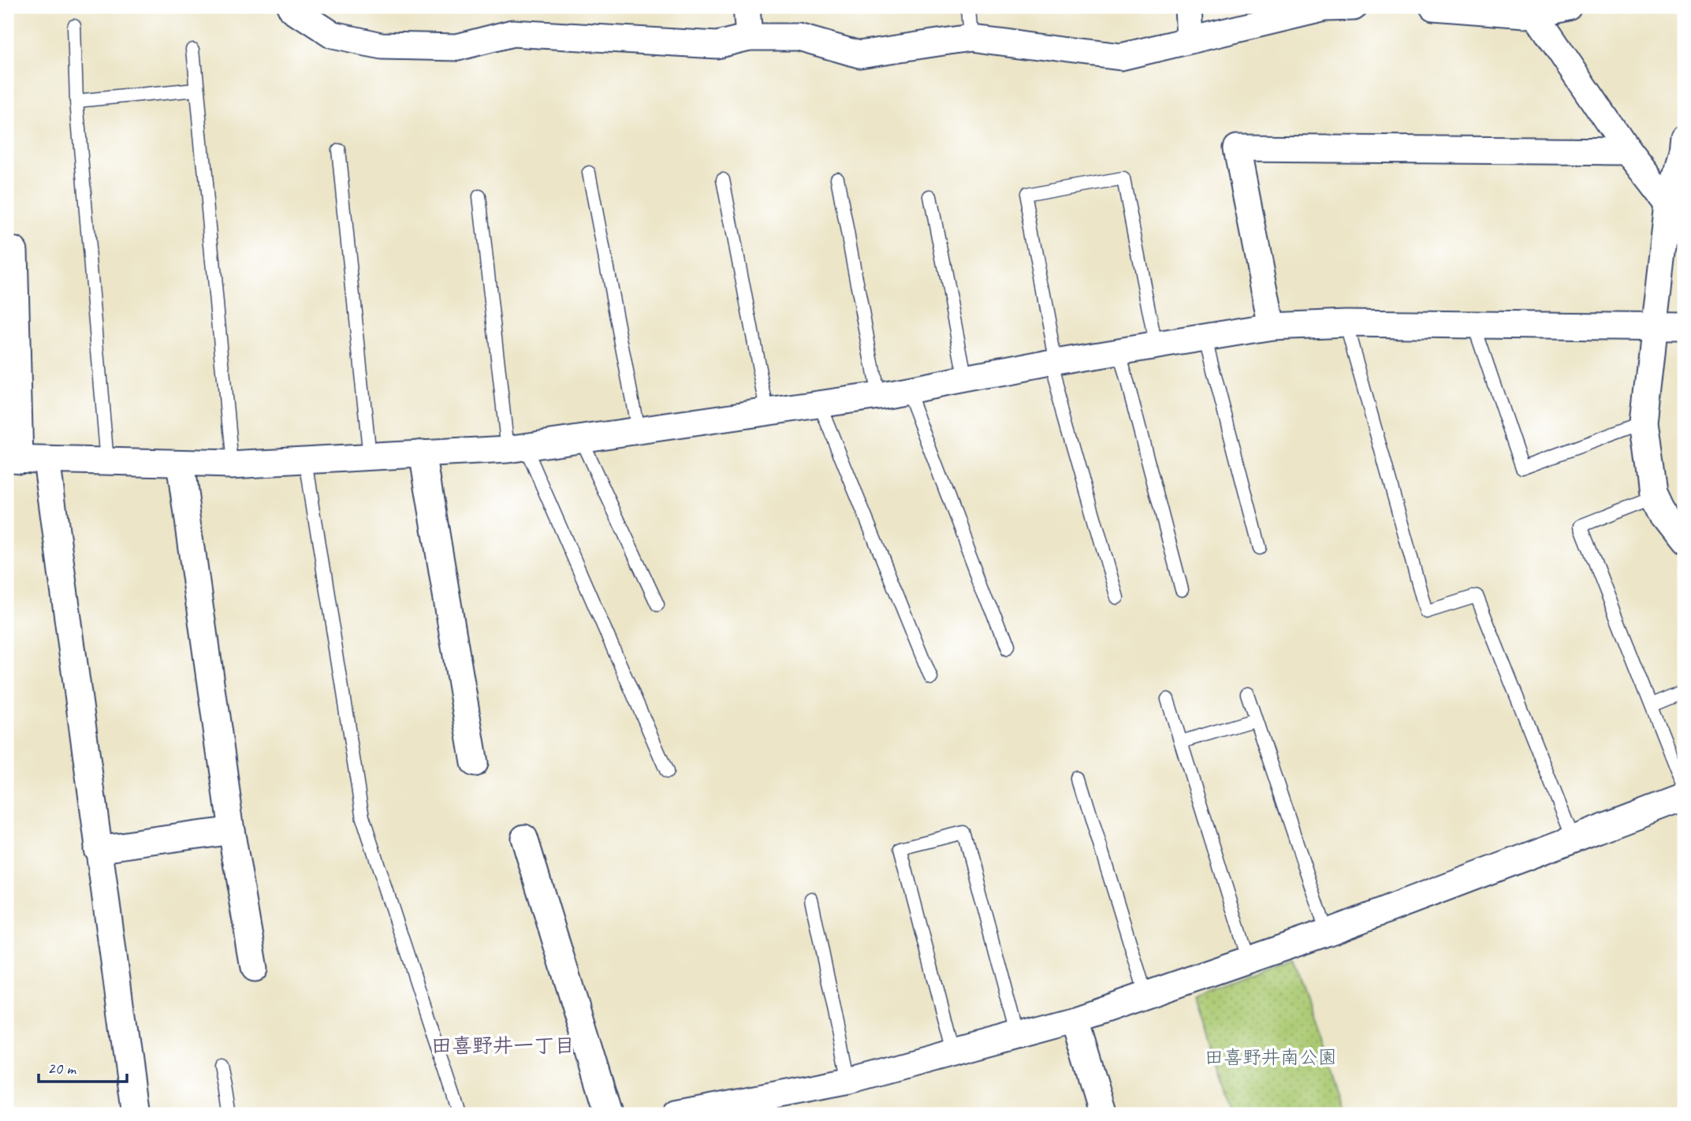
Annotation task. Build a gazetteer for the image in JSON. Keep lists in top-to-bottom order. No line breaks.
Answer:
{"districts":["田喜野井一丁目"],"parks":["田喜野井南公園"],"scale_bar":"20 m"}
